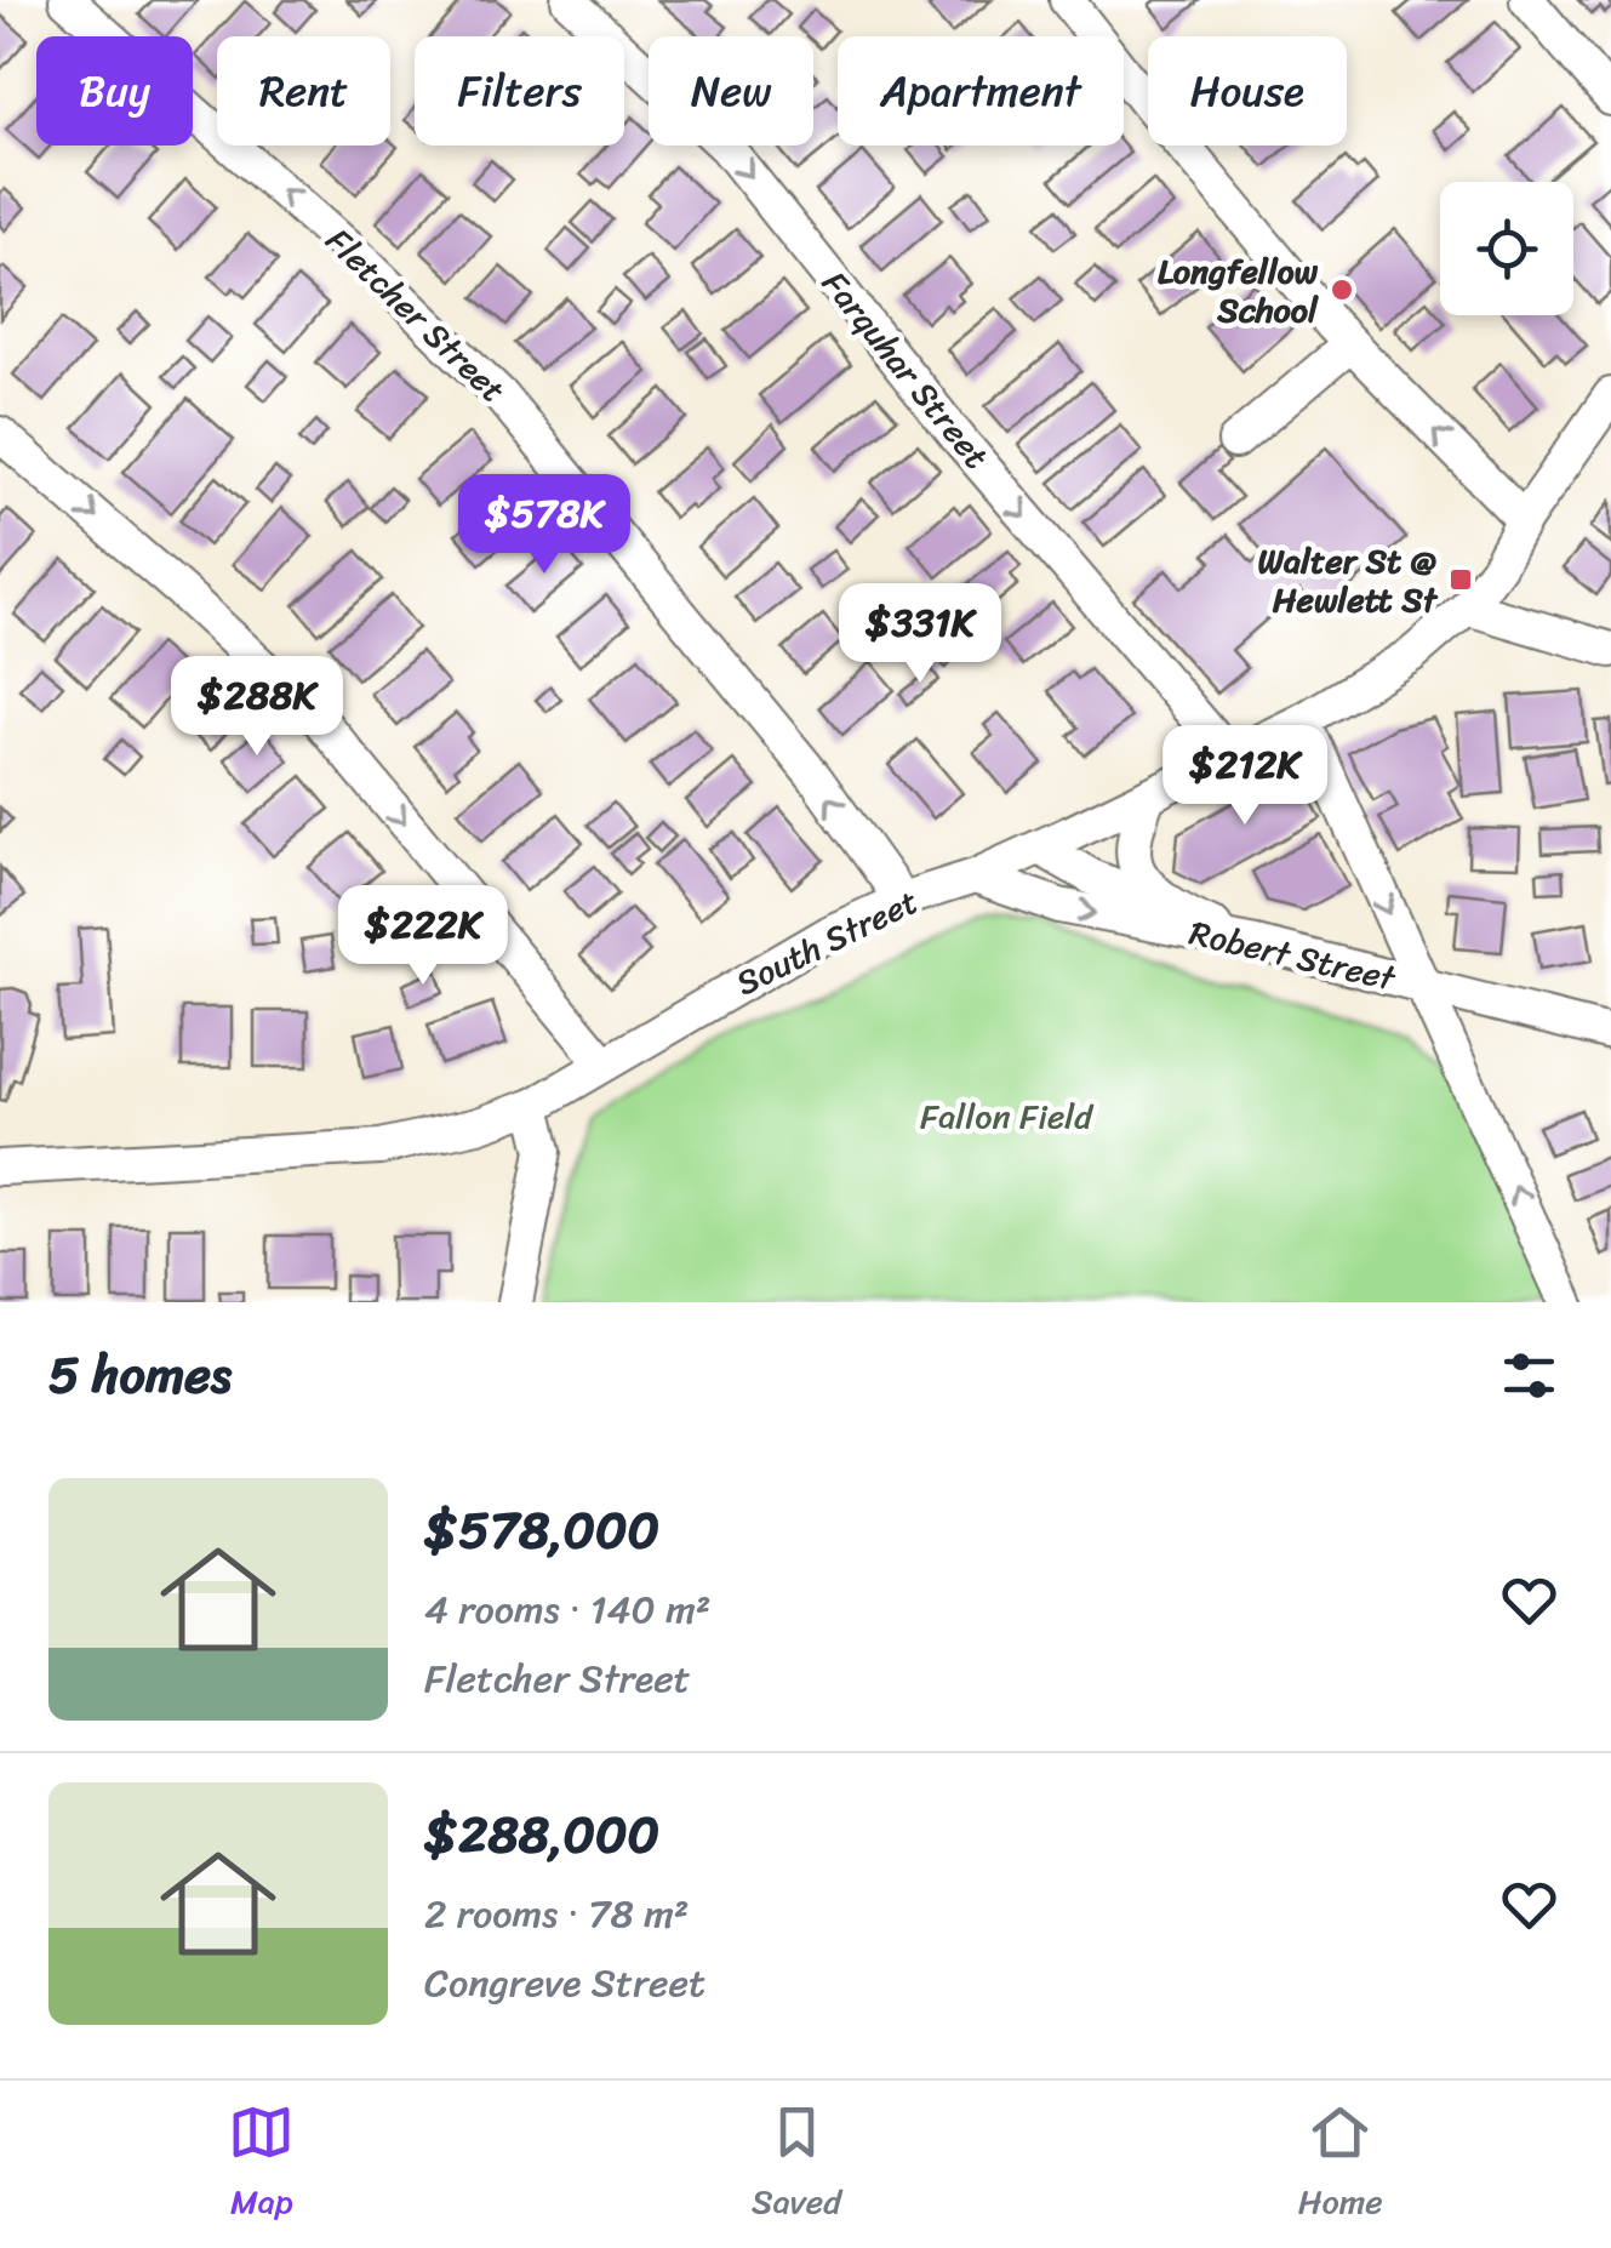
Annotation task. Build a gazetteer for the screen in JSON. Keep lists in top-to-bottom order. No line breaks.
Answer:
{"streets":{"street":["Fletcher Street","Farquhar Street","South Street","Robert Street"]},"crossings":[["Fletcher Street","South Street"],["Farquhar Street","South Street"],["South Street","Robert Street"]],"one_way":["Fletcher Street","Farquhar Street"],"parks":["Fallon Field"],"places":{"other":["Longfellow School"],"transit":["Walter St @ Hewlett St"]},"page":{"chip":["Buy","Rent","Filters","New","Apartment","House"],"price":["$578K","$331K","$288K","$212K","$222K"],"heading":"5 homes","list":[{"name":"$578,000","note":"4 rooms · 140 m² · Fletcher Street"},{"name":"$288,000","note":"2 rooms · 78 m² · Congreve Street"}],"tabs":["Map","Saved","Home"]}}
